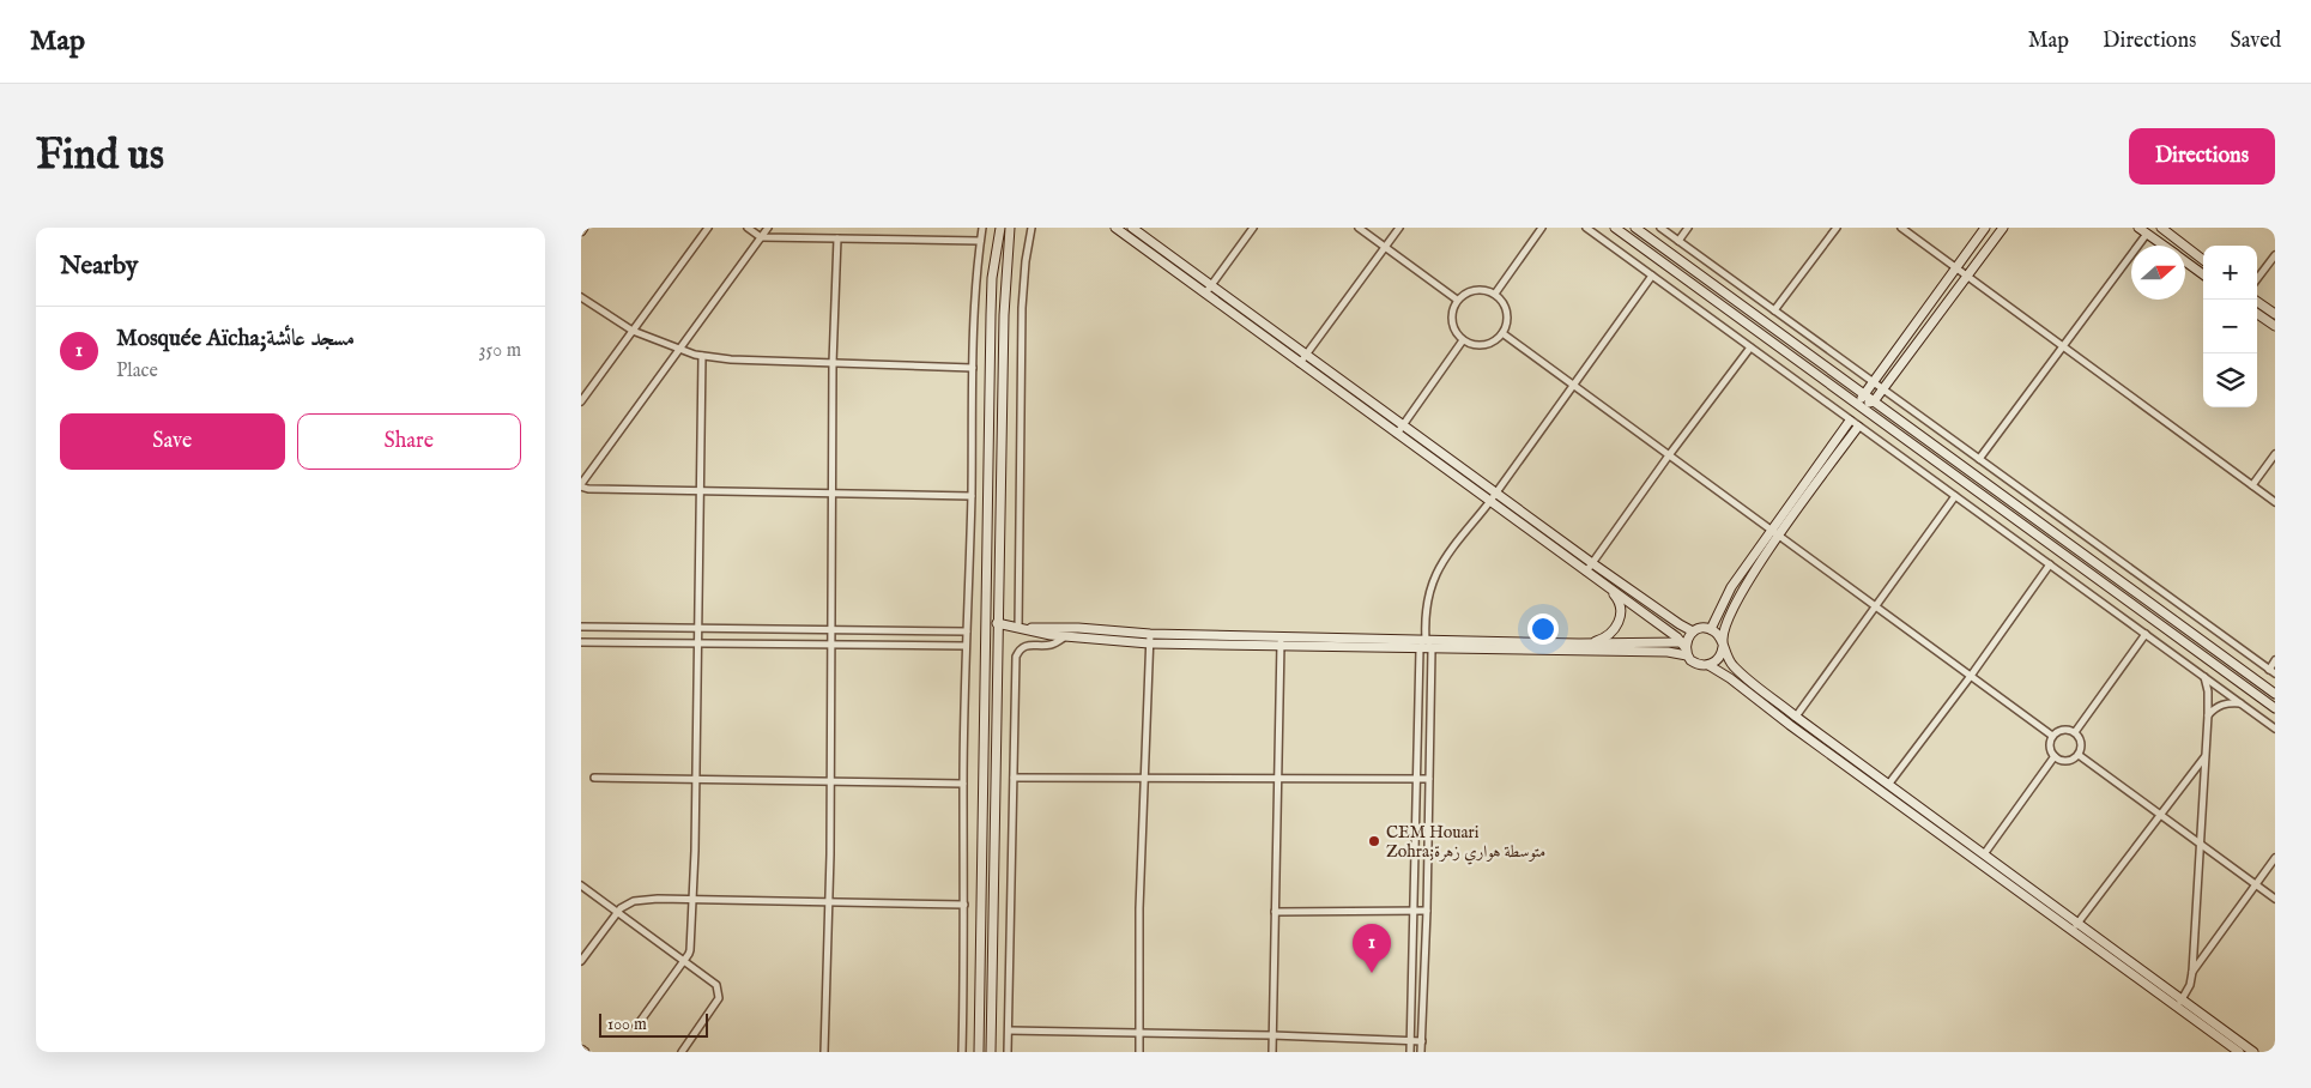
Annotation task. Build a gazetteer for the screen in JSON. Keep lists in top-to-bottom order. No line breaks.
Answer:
{"places":["CEM Houari Zohra;متوسطة هواري زهرة"],"scale_bar":"100 m","north":"right","page":{"header":"Map","nav":["Map","Directions","Saved"],"buttons":["Directions",["Save","Share"]],"title":"Find us","heading":"Nearby","map_buttons":["+","−"],"list":[{"mark":"1","name":"Mosquée Aïcha;مسجد عائشة","note":"Place","value":"350 m"}],"pins":"1","scale":"100 m"}}
